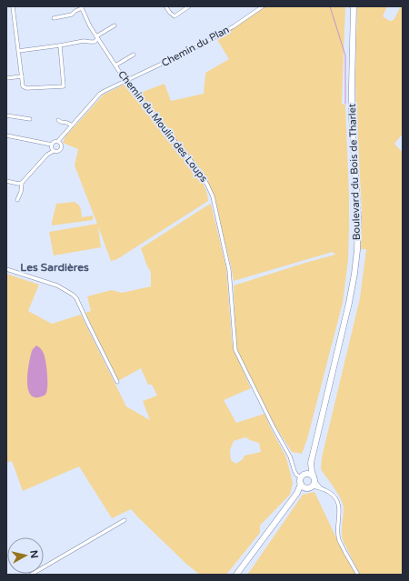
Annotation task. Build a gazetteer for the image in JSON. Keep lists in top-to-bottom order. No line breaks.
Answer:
{"streets":{"main road":["Boulevard du Bois de Tharlet"],"street":["Chemin du Plan","Chemin du Moulin des Loups"]},"crossings":[["Chemin du Plan","Chemin du Moulin des Loups"],["Chemin du Moulin des Loups","Boulevard du Bois de Tharlet"]],"districts":["Les Sardières"],"north":"right"}
